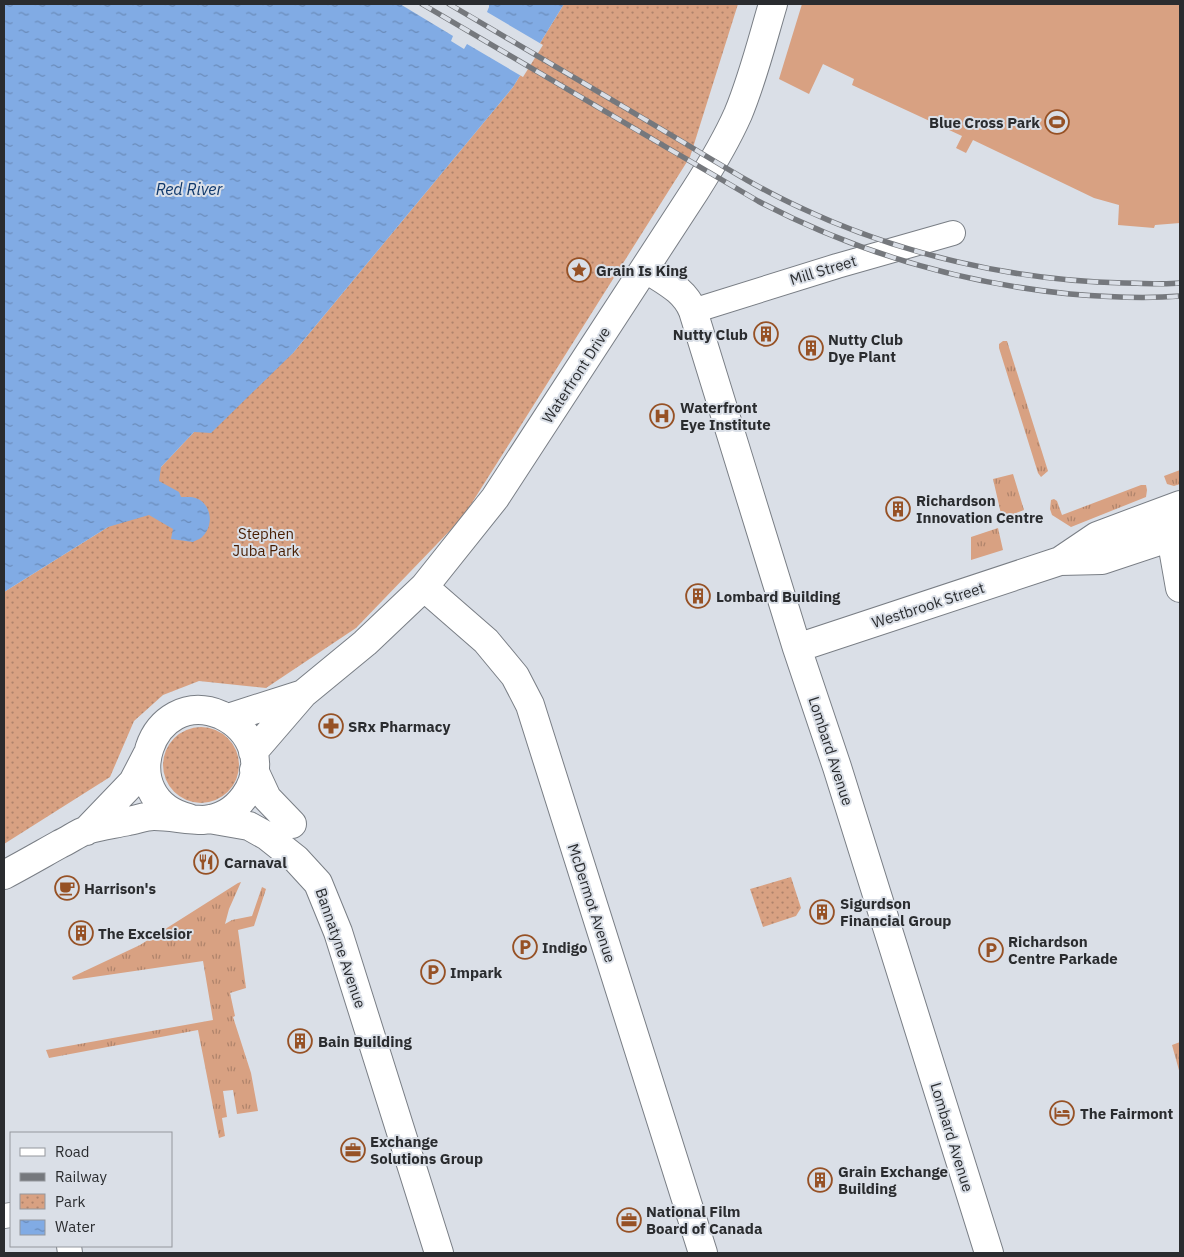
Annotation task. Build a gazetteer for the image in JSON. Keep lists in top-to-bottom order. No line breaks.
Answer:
{"streets":{"street":["Mill Street","Waterfront Drive","Westbrook Street","Lombard Avenue","McDermot Avenue","Bannatyne Avenue"]},"crossings":[["Mill Street","Lombard Avenue"],["Waterfront Drive","Lombard Avenue"],["Waterfront Drive","McDermot Avenue"],["Waterfront Drive","Bannatyne Avenue"],["Westbrook Street","Lombard Avenue"]],"water":["Red River"],"parks":["Stephen Juba Park"],"places":{"sports":["Blue Cross Park"],"place":["Grain Is King"],"building":["Nutty Club","Nutty Club Dye Plant","Richardson Innovation Centre","Lombard Building","Sigurdson Financial Group","The Excelsior","Bain Building","Grain Exchange Building"],"hospital":["Waterfront Eye Institute"],"pharmacy":["SRx Pharmacy"],"restaurant":["Carnaval"],"cafe":["Harrison's"],"parking":["Indigo","Richardson Centre Parkade","Impark"],"hotel":["The Fairmont"],"office":["Exchange Solutions Group","National Film Board of Canada"]},"legend":["Road","Railway","Park","Water"]}
